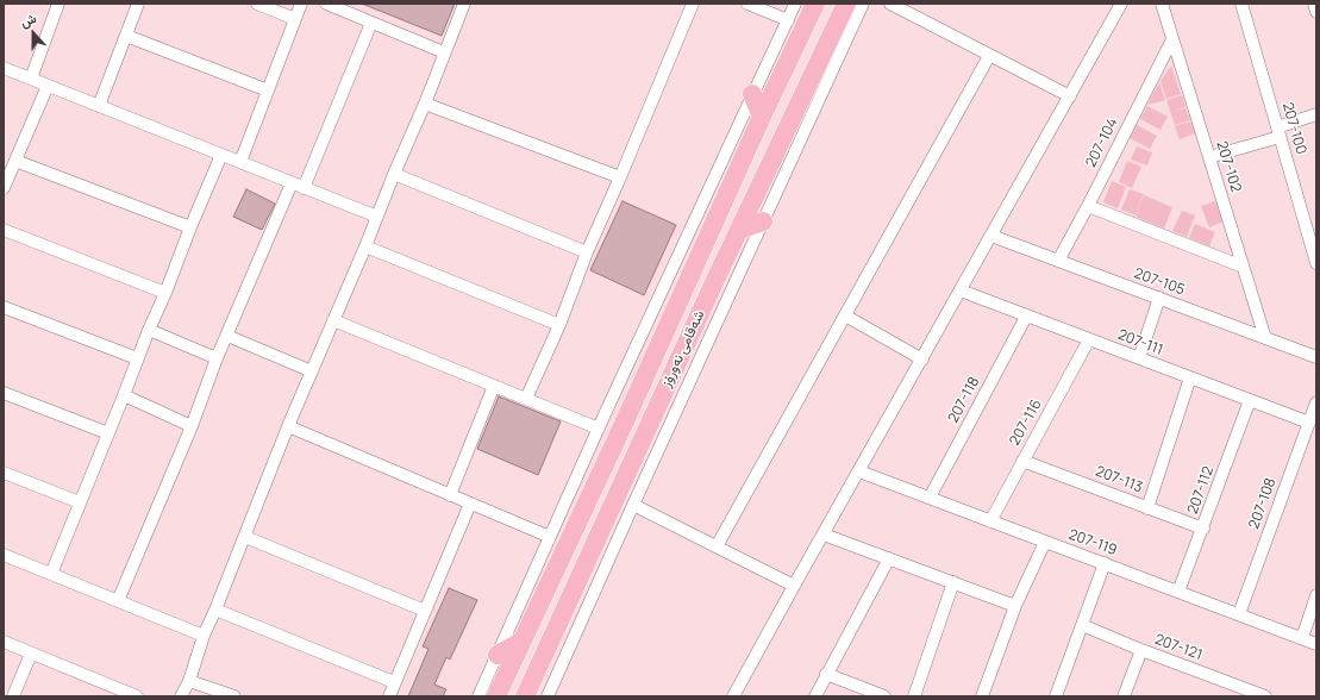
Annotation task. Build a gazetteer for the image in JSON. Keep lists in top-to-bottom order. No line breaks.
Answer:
{"streets":{"main road":["شەقامی نەورۆز"],"street":["207-100","207-104","207-102","207-105","207-111","207-118","207-116","207-113","207-112","207-108","207-119","207-121"]},"crossings":[["207-104","207-102"],["207-104","207-105"],["207-102","207-105"],["207-111","207-118"],["207-111","207-116"],["207-111","207-112"],["207-111","207-108"],["207-118","207-119"],["207-116","207-113"],["207-116","207-119"],["207-113","207-112"],["207-112","207-119"],["207-108","207-119"]],"north":"top"}
